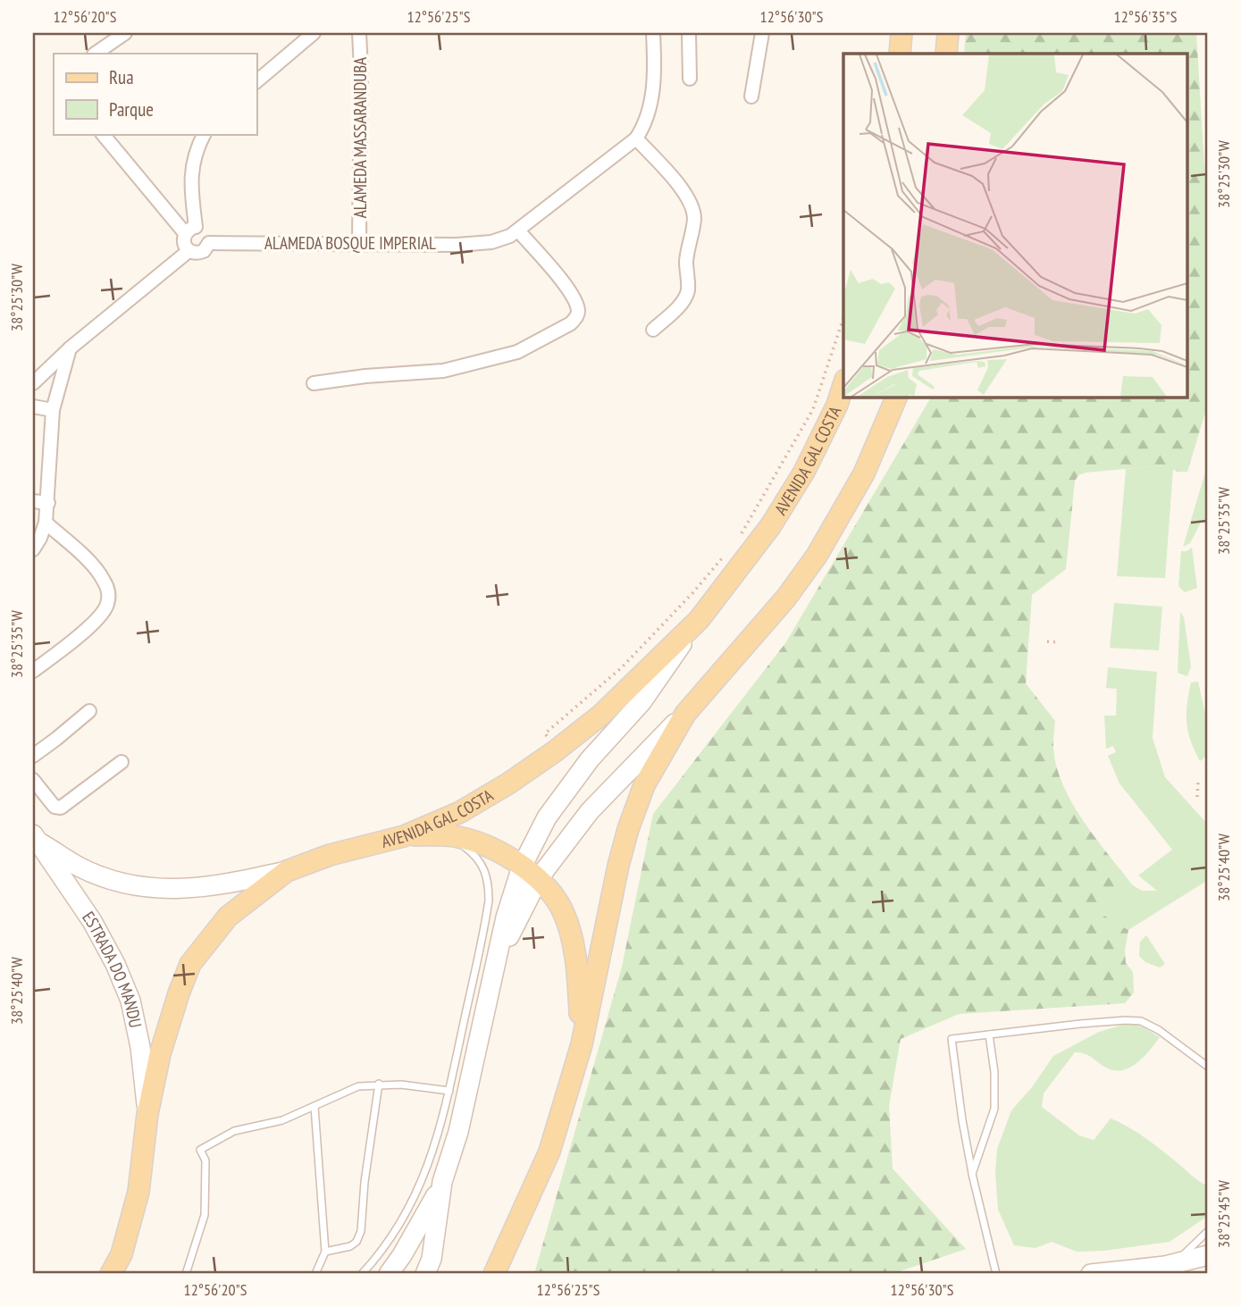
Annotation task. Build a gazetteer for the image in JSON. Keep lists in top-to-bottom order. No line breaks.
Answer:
{"streets":{"main road":["AVENIDA GAL COSTA","ESTRADA DO MANDU"],"street":["ALAMEDA MASSARANDUBA","ALAMEDA BOSQUE IMPERIAL"]},"crossings":[["ALAMEDA MASSARANDUBA","ALAMEDA BOSQUE IMPERIAL"],["AVENIDA GAL COSTA","ESTRADA DO MANDU"]],"legend":["Rua","Parque"],"coordinates":["12°56'20\"S","12°56'25\"S","12°56'30\"S","12°56'35\"S","38°25'30\"W","38°25'35\"W","38°25'40\"W","38°25'45\"W"]}
